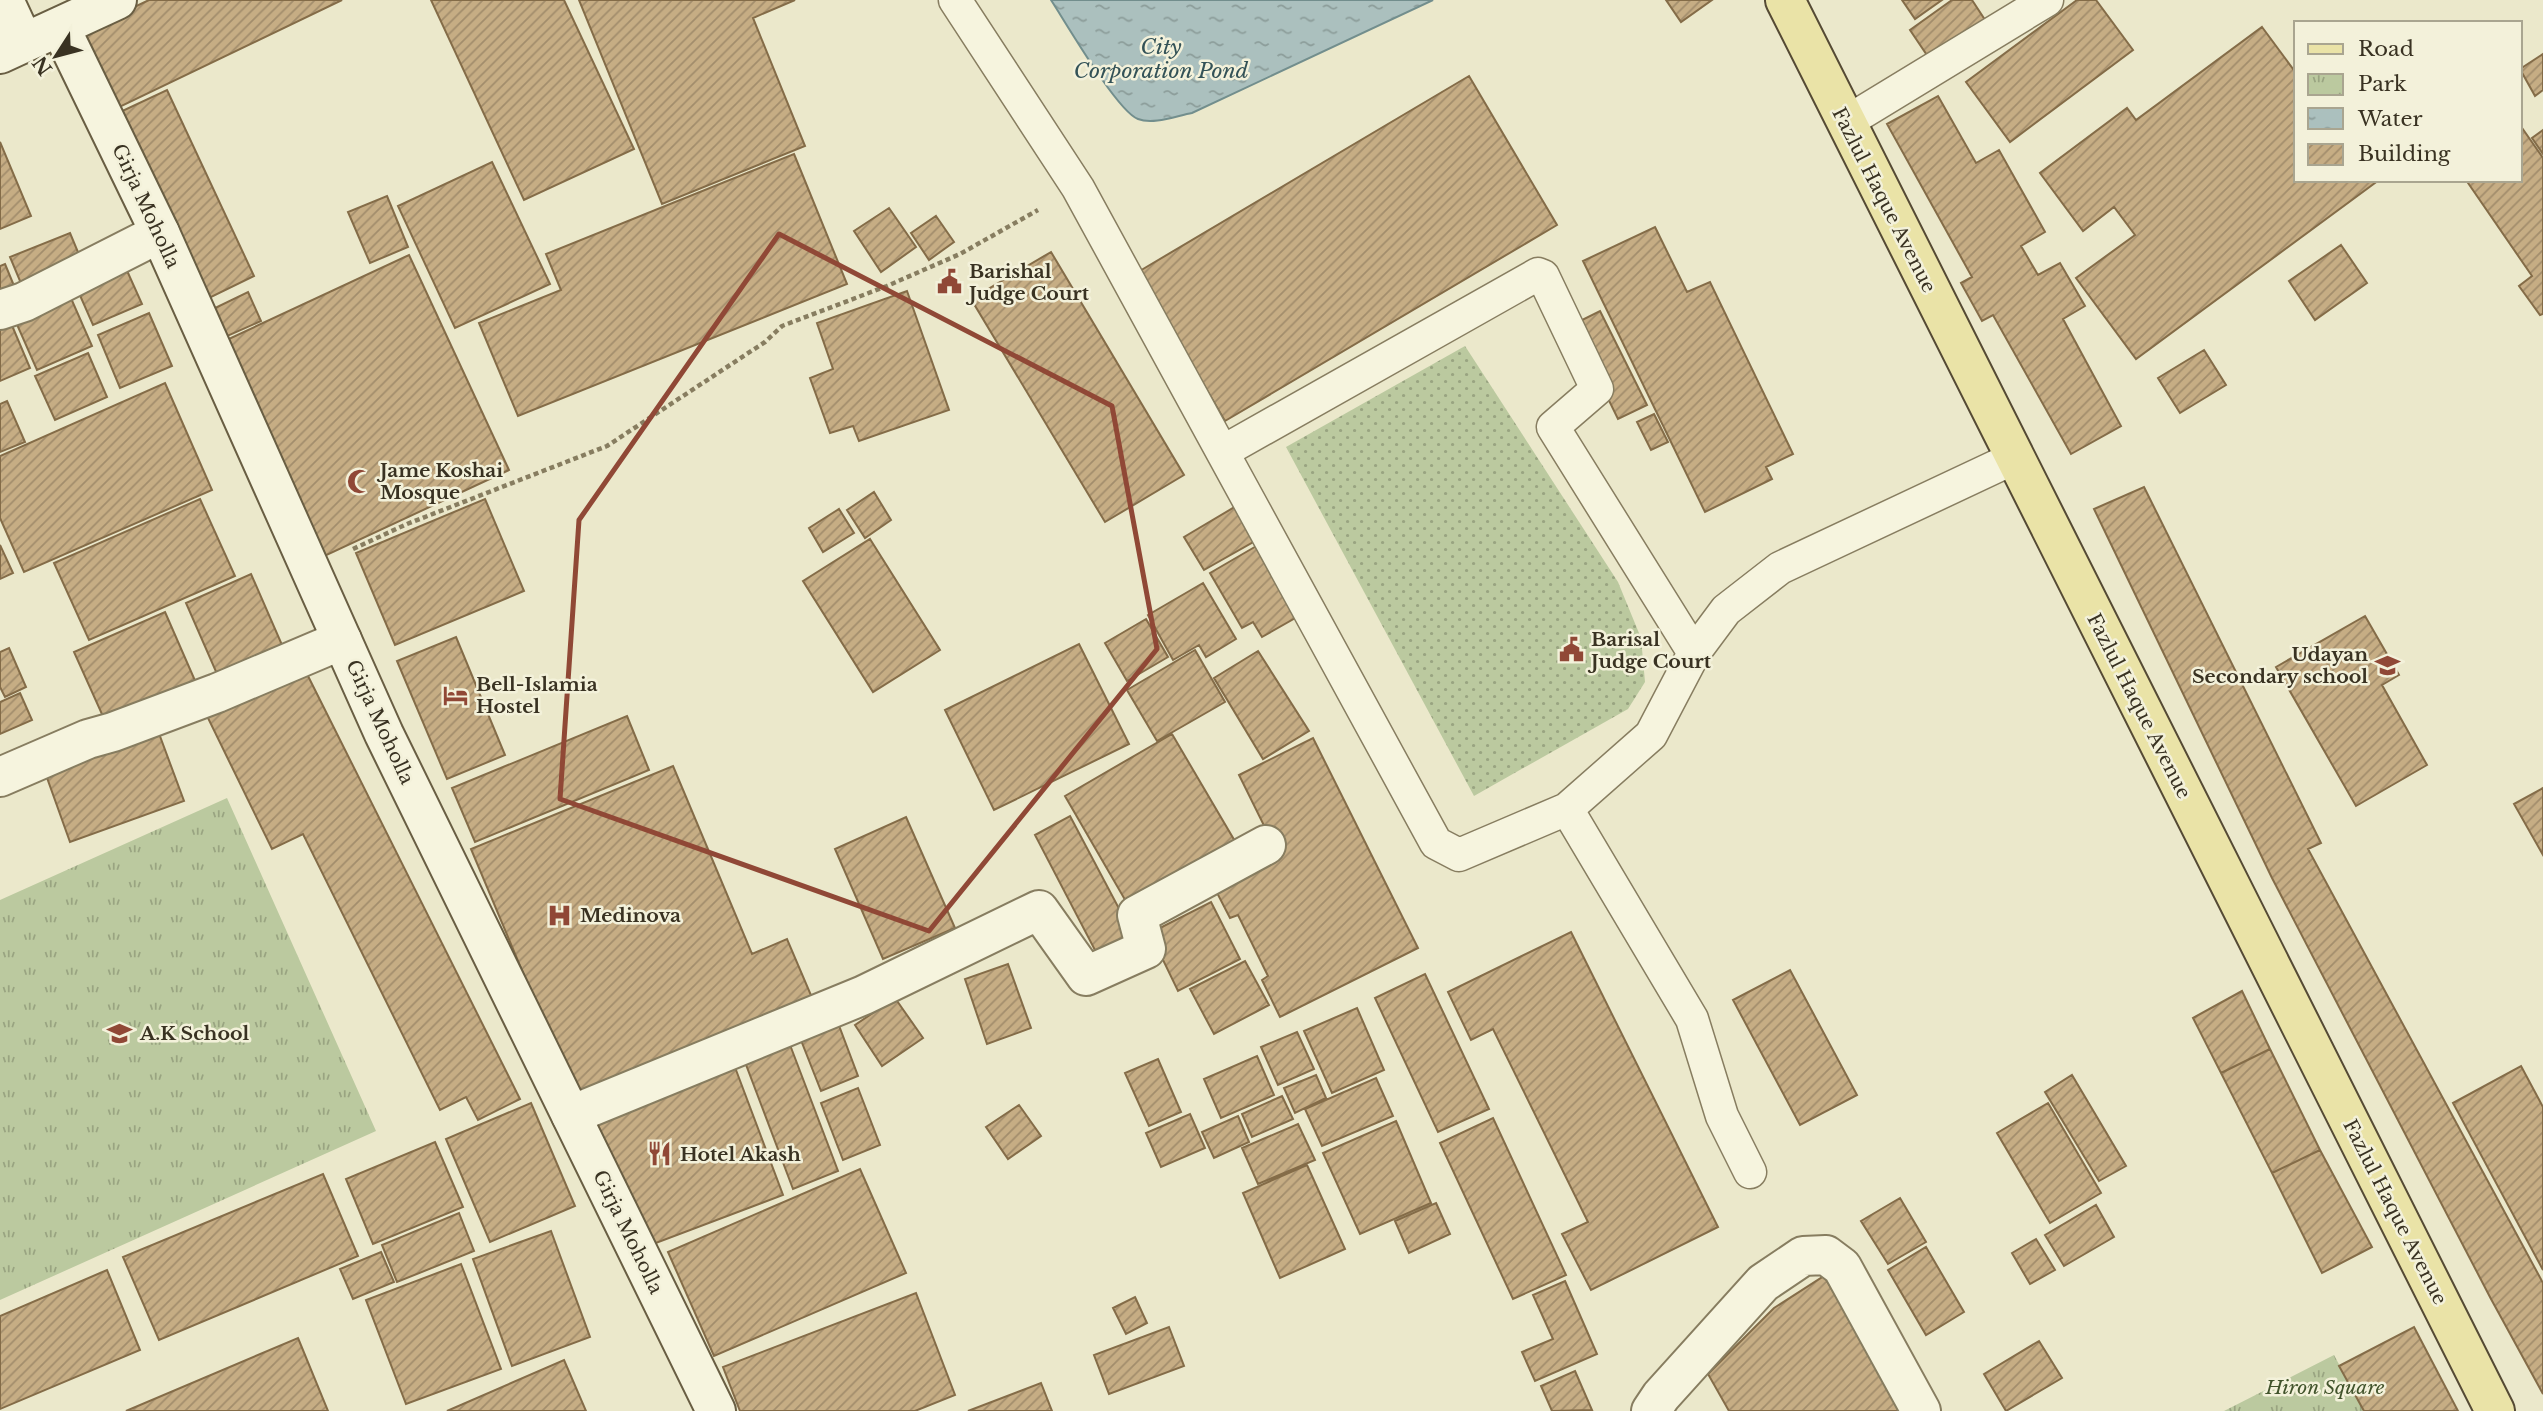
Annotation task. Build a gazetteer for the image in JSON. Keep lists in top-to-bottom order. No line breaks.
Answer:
{"streets":{"main road":["Fazlul Haque Avenue"],"street":["Girja Moholla"]},"water":["City Corporation Pond"],"parks":["Hiron Square"],"places":{"public building":["Barishal Judge Court","Barisal Judge Court"],"mosque":["Jame Koshai Mosque"],"school or university":["Udayan Secondary school","A.K School"],"hotel":["Bell-Islamia Hostel"],"hospital":["Medinova"],"restaurant":["Hotel Akash"]},"legend":["Road","Park","Water","Building"],"north":"bottom left"}
